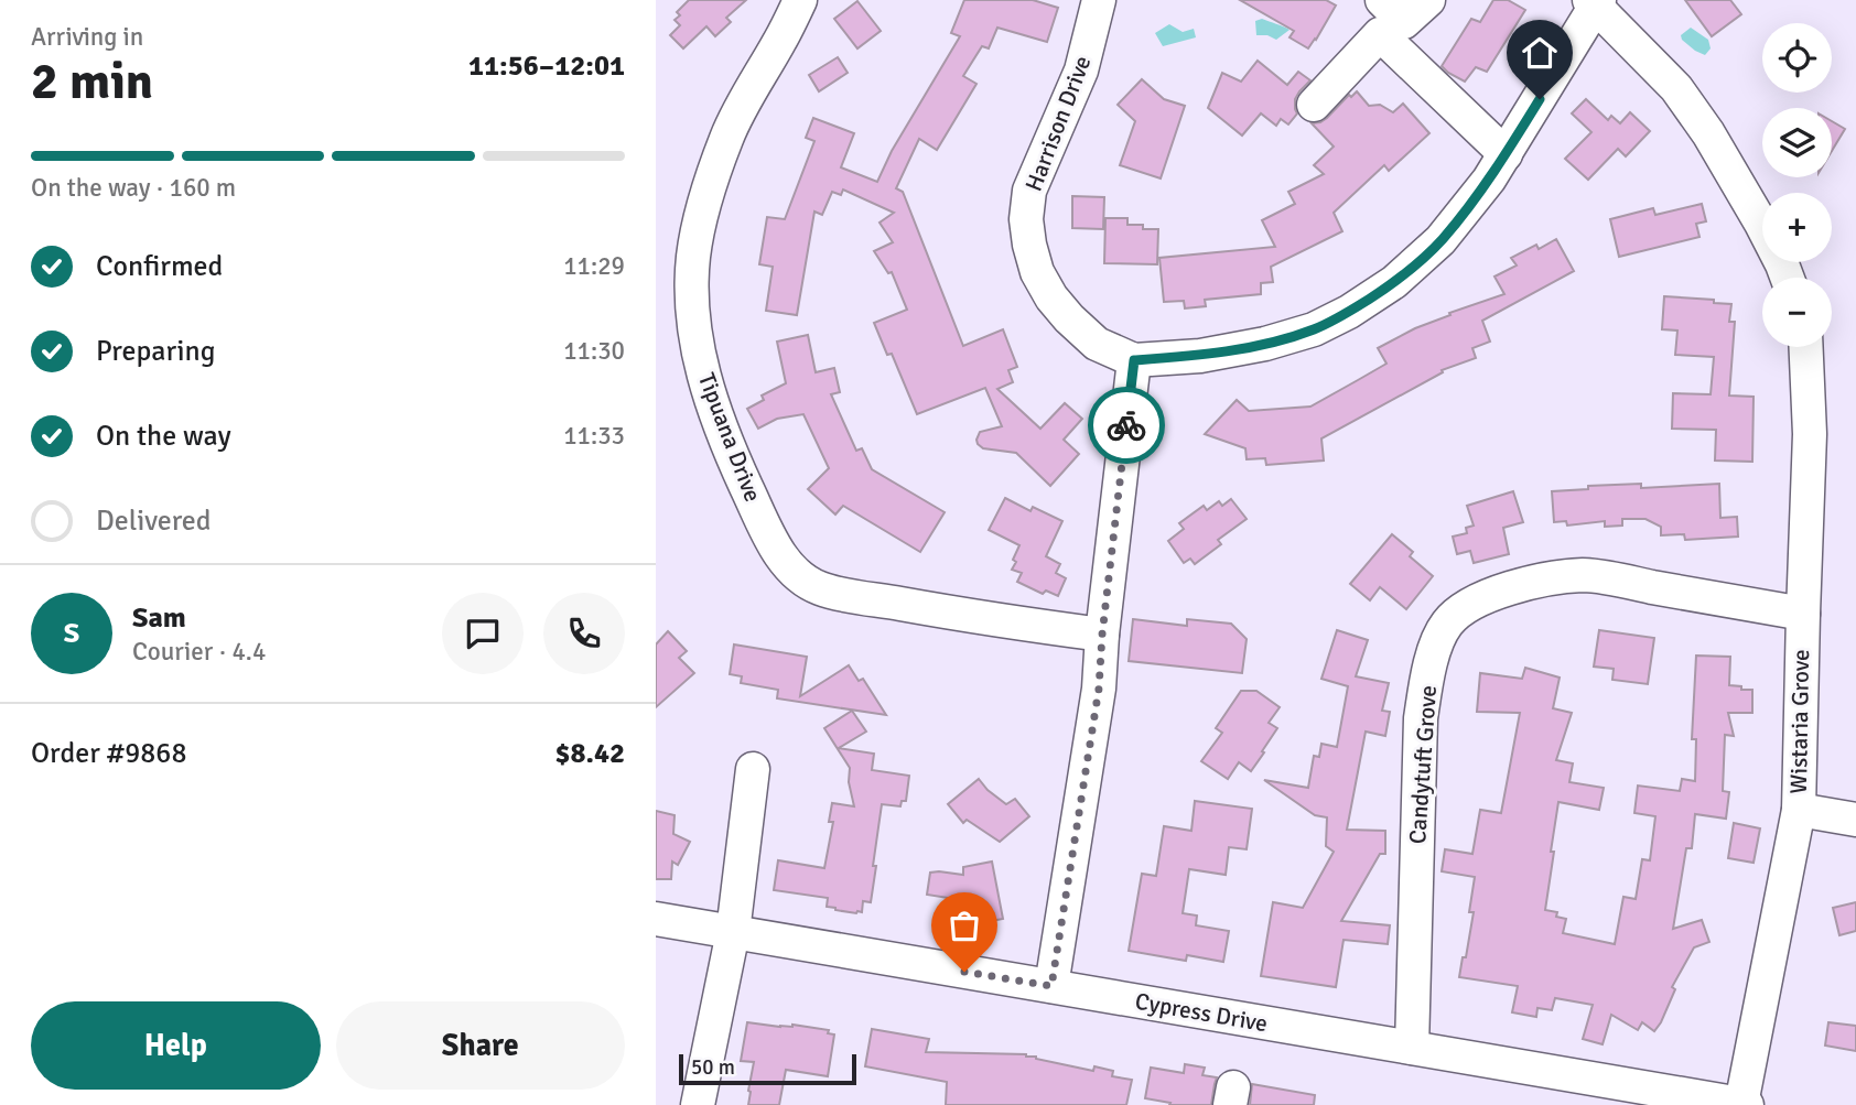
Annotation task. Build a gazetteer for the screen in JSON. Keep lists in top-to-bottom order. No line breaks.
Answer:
{"streets":{"street":["Harrison Drive","Tipuana Drive","Wistaria Grove","Candytuft Grove","Cypress Drive"]},"crossings":[["Wistaria Grove","Candytuft Grove"],["Wistaria Grove","Cypress Drive"],["Candytuft Grove","Cypress Drive"]],"scale_bar":"50 m","page":{"heading":["2 min","Arriving in","11:56–12:01"],"panel":["Sam","Courier · 4.4","Order #9868","$8.42"],"map_buttons":["+","−"],"bar":"On the way · 160 m","list":[["Confirmed","11:29"],["Preparing","11:30"],["On the way","11:33"],"Delivered"],"round":"S","buttons":["Help","Share"],"scale":"50 m"}}
